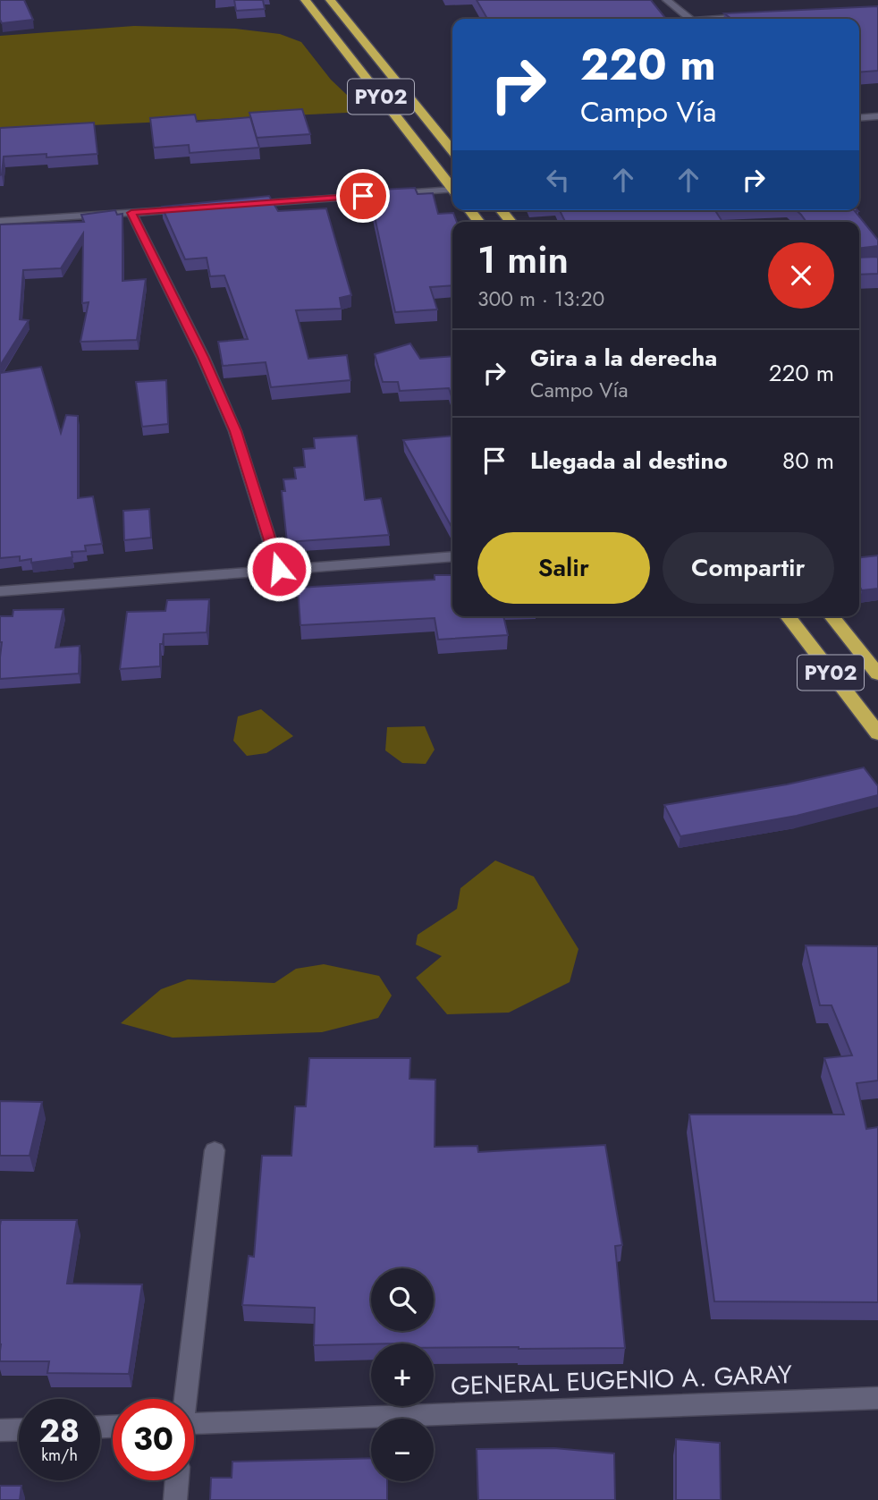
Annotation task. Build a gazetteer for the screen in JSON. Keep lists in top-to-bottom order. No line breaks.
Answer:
{"streets":{"highway":["PY02"],"street":["GENERAL EUGENIO A. GARAY"]},"page":{"turn":["220 m","Campo Vía"],"heading":["1 min","300 m · 13:20"],"list":[{"name":"Gira a la derecha","note":"Campo Vía","value":"220 m"},{"name":"Llegada al destino","value":"80 m"}],"buttons":["Salir","Compartir"],"map_buttons":["+","−"],"speed":"28 km/h","limit":"30"}}
